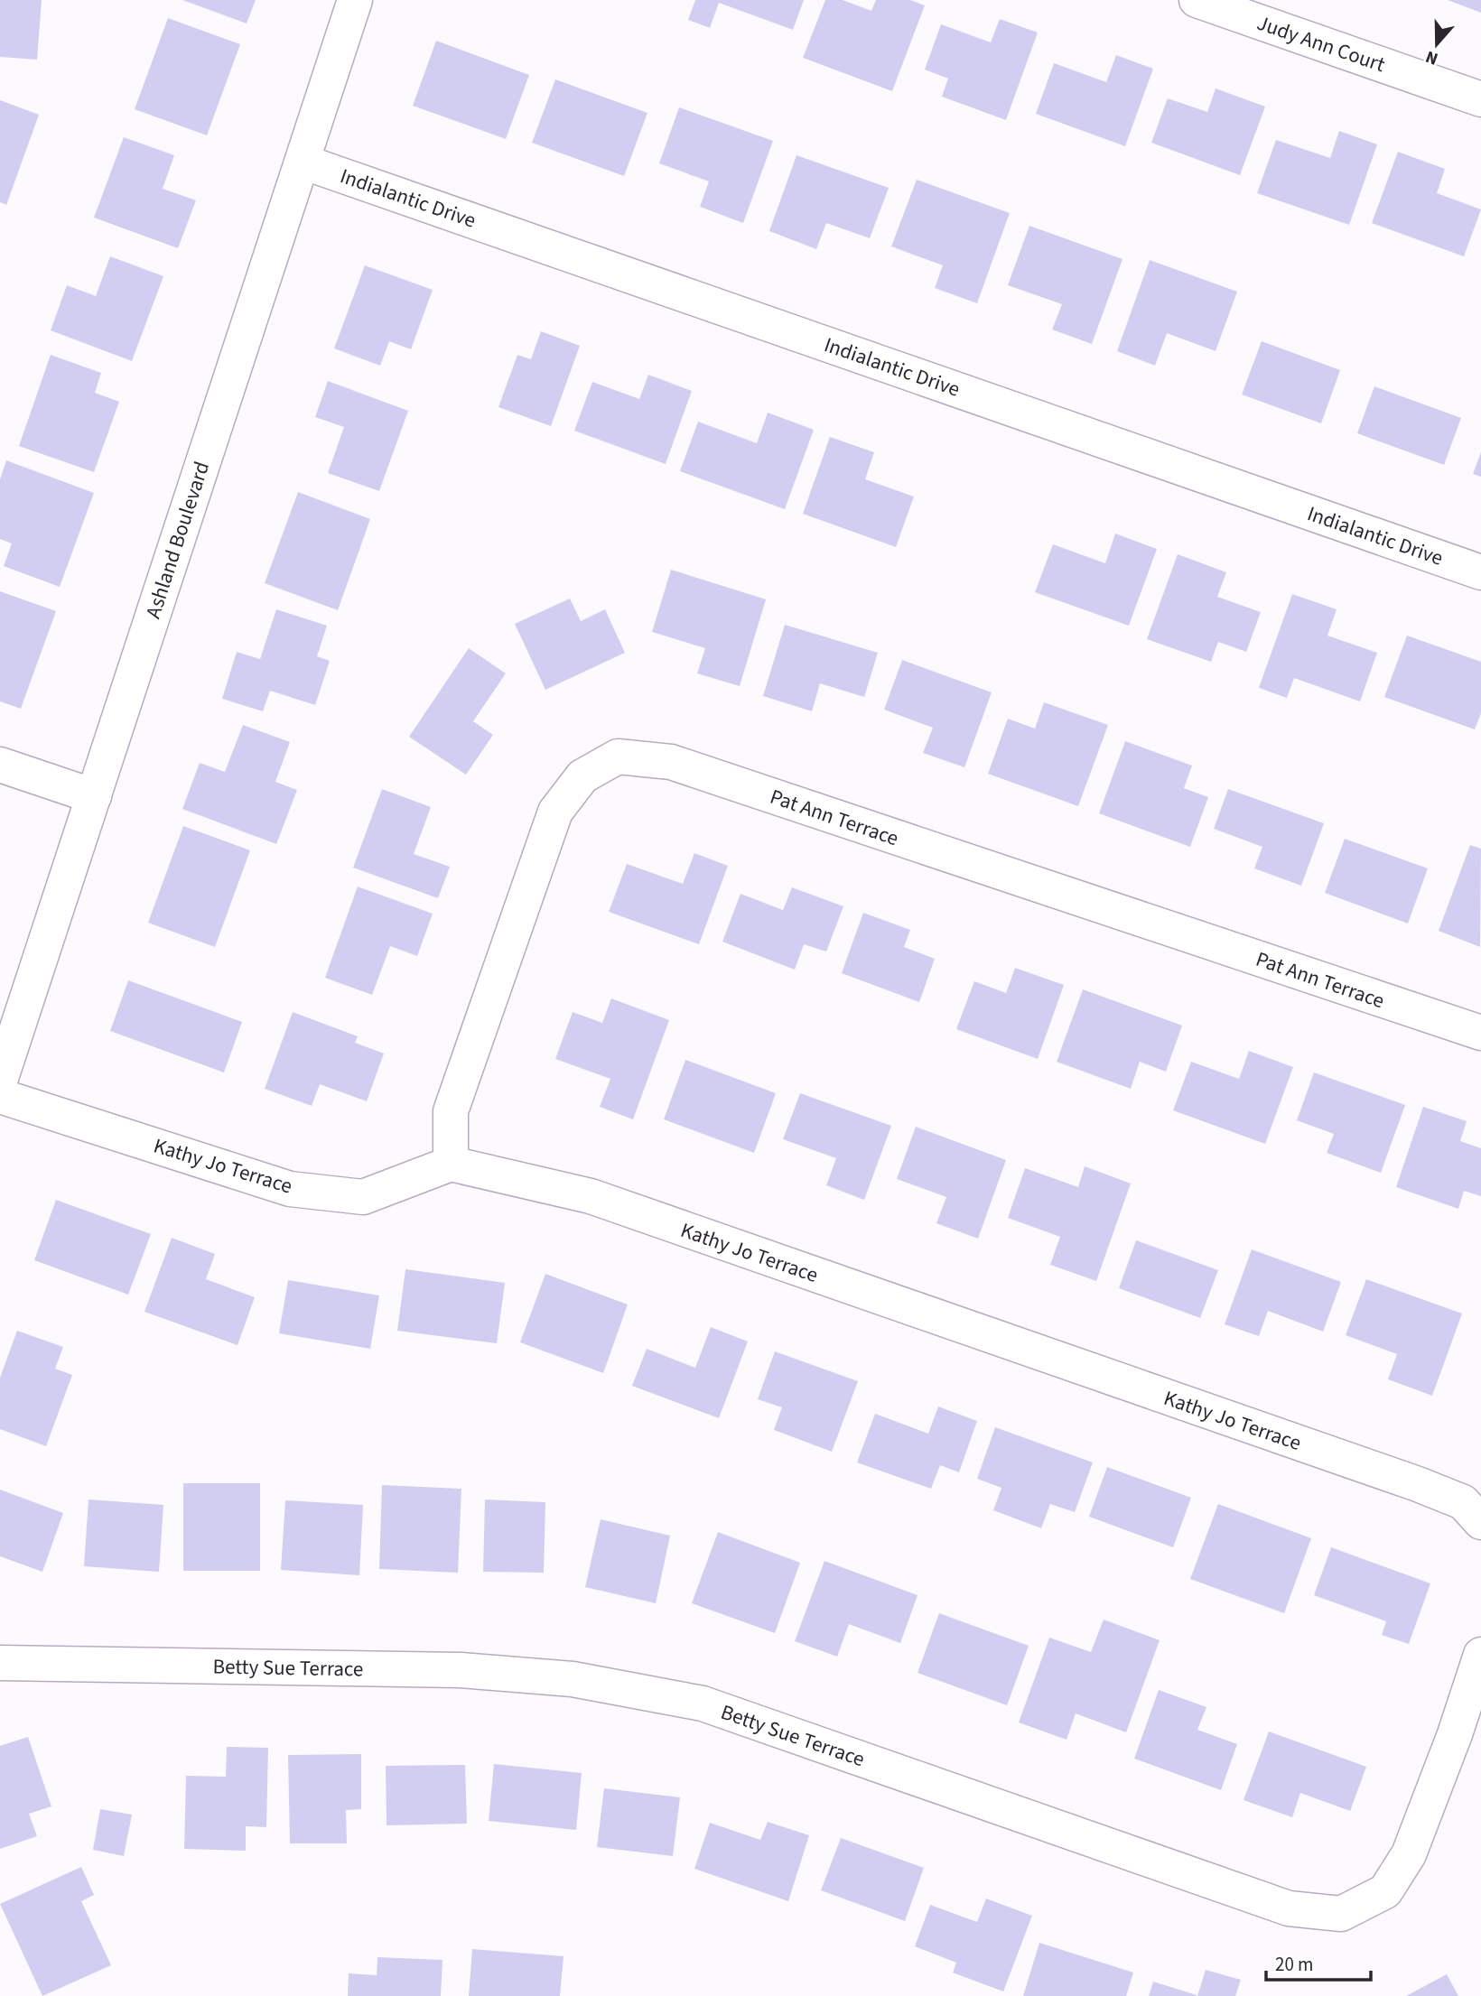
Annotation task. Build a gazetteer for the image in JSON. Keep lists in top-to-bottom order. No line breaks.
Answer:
{"streets":{"street":["Judy Ann Court","Indialantic Drive","Ashland Boulevard","Pat Ann Terrace","Kathy Jo Terrace","Betty Sue Terrace"]},"crossings":[["Indialantic Drive","Ashland Boulevard"],["Pat Ann Terrace","Kathy Jo Terrace"]],"scale_bar":"20 m","north":"bottom"}
